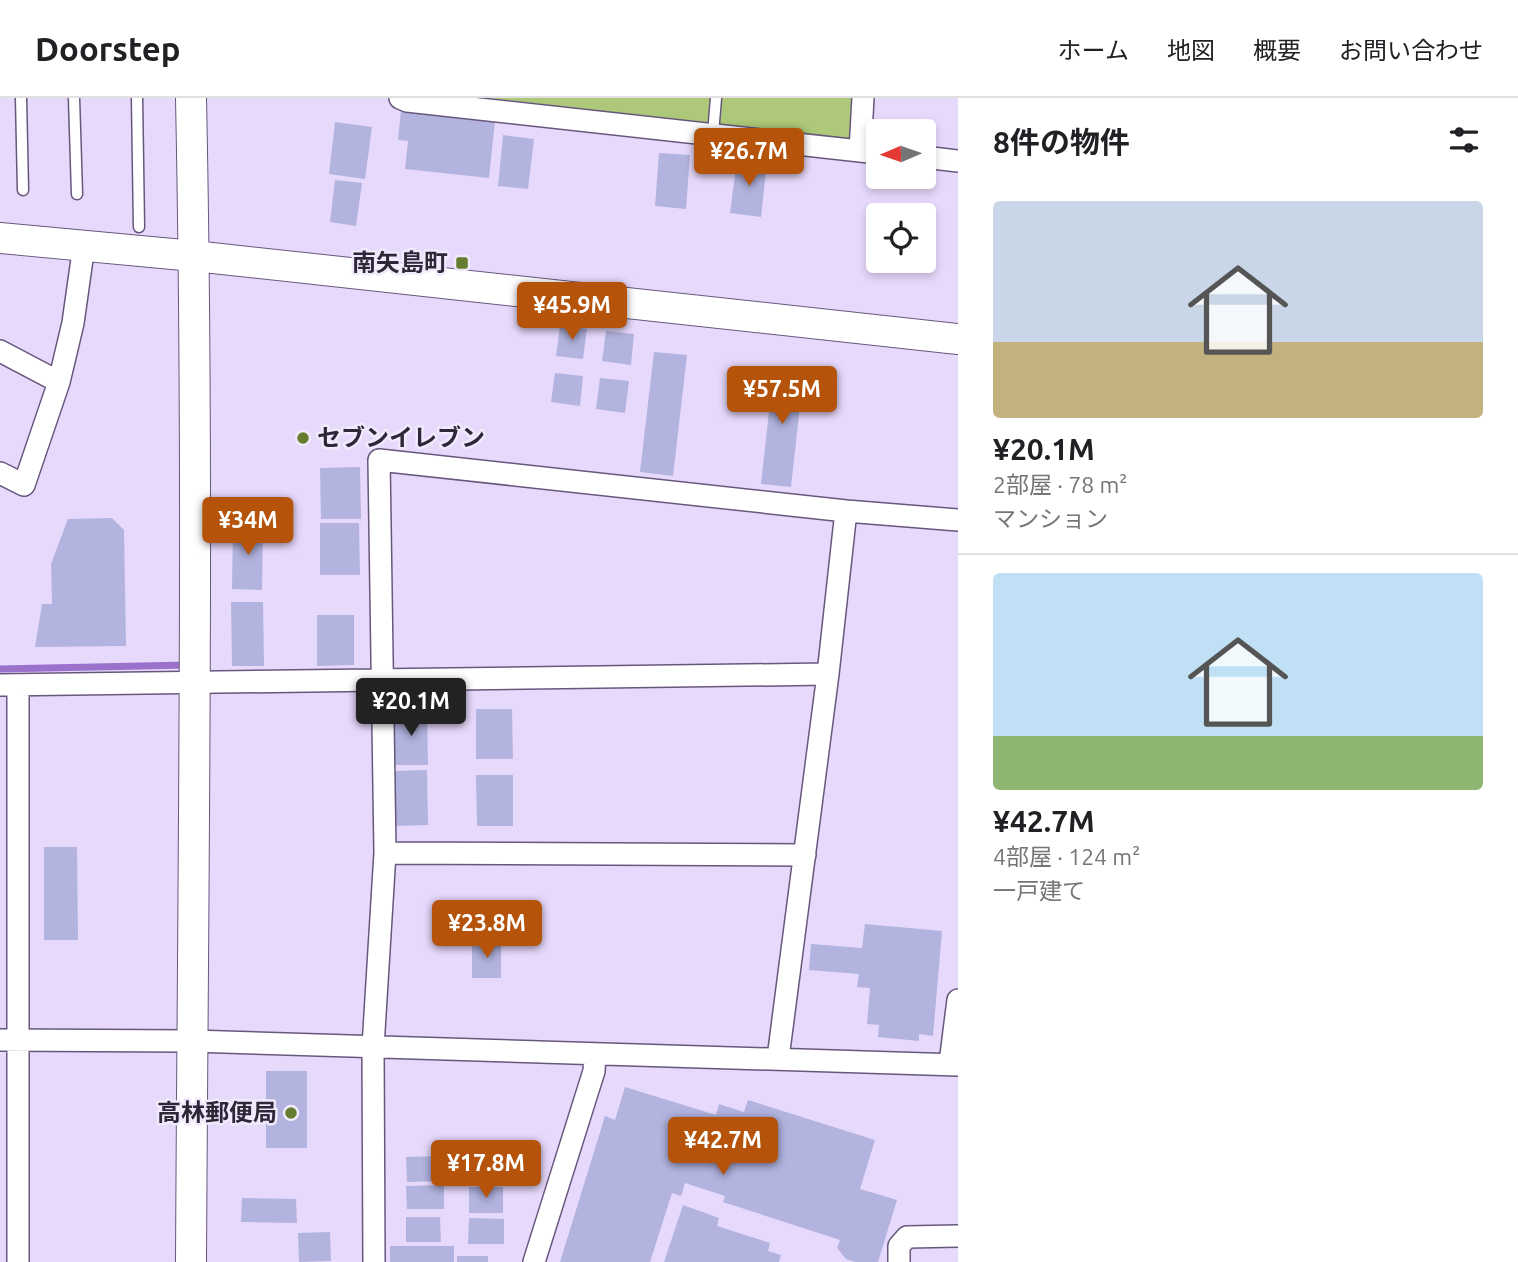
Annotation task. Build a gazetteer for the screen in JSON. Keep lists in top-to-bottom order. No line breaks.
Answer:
{"places":{"transit":["南矢島町"],"other":["セブンイレブン","高林郵便局"]},"north":"left","page":{"header":"Doorstep","nav":["ホーム","地図","概要","お問い合わせ"],"heading":"8件の物件","price":["¥26.7M","¥45.9M","¥57.5M","¥34M","¥20.1M","¥23.8M","¥42.7M","¥17.8M"],"list":[{"name":"¥20.1M","note":"2部屋 · 78 m² · マンション"},{"name":"¥42.7M","note":"4部屋 · 124 m² · 一戸建て"}]}}
